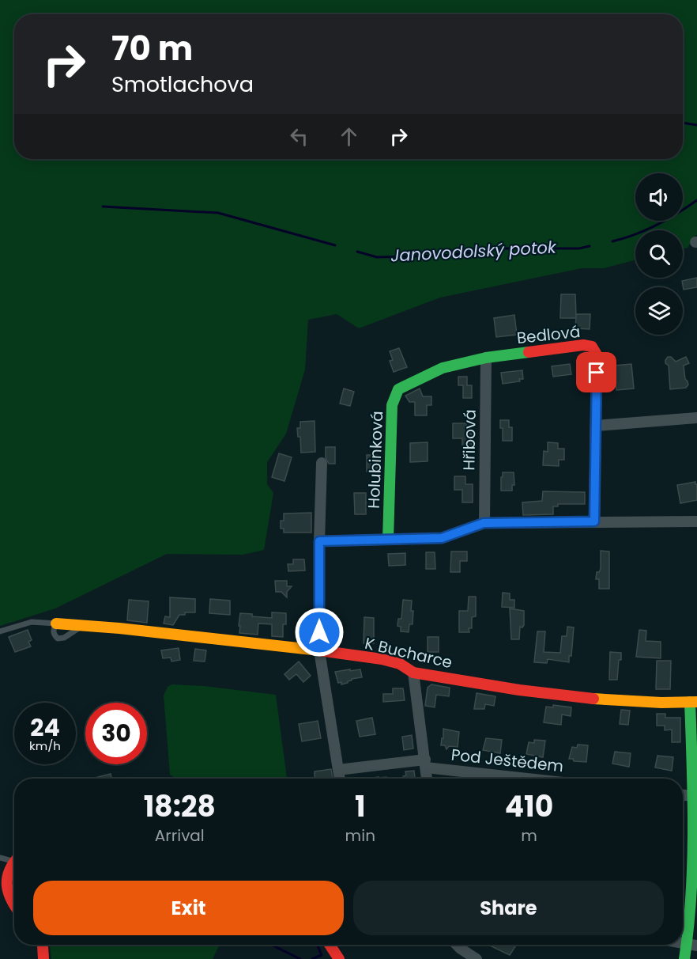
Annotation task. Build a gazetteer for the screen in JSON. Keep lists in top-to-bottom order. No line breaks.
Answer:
{"streets":{"street":["Bedlová","Hřibová","Holubinková","K Bucharce","Pod Ještědem"]},"crossings":[["Bedlová","Hřibová"],["Bedlová","Holubinková"],["Hřibová","Holubinková"]],"water":["Janovodolský potok"],"page":{"turn":["70 m","Smotlachova"],"speed":"24 km/h","limit":"30","eta":["18:28","Arrival","1","min","410","m"],"buttons":["Exit","Share"]}}
